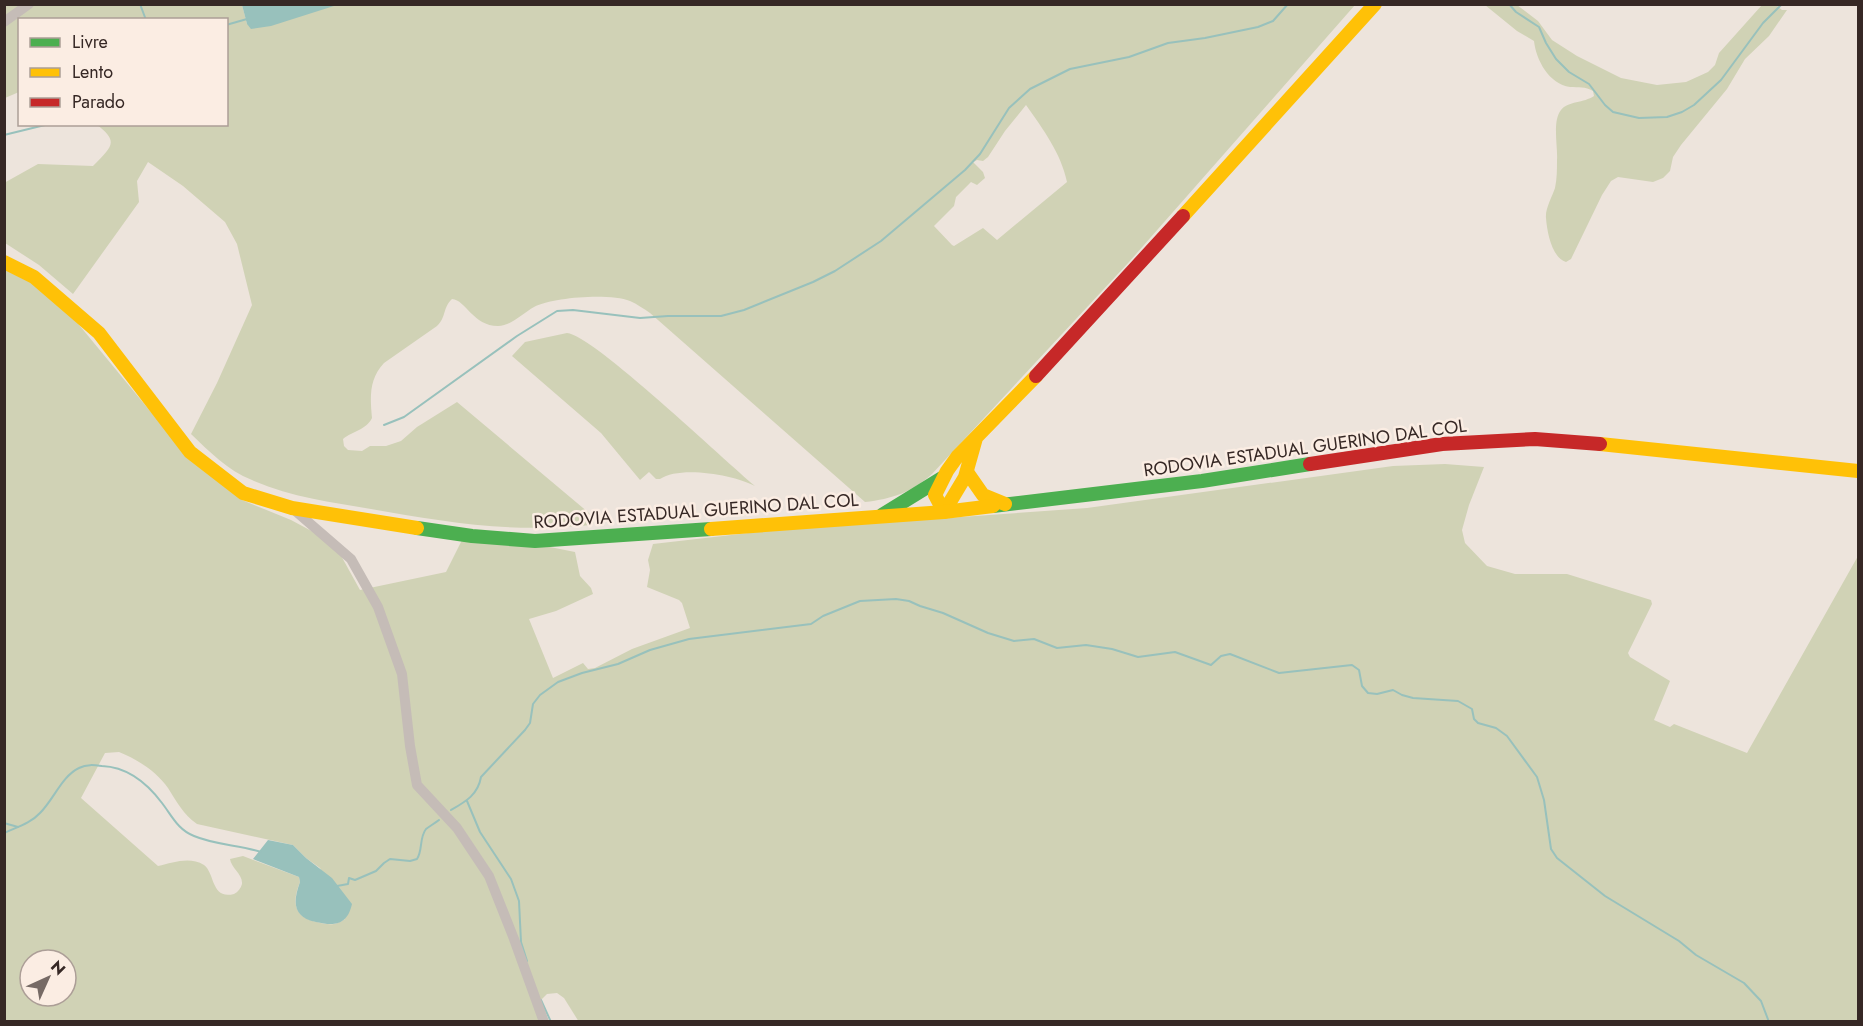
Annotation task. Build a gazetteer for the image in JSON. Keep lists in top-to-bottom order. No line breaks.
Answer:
{"streets":{"main road":["RODOVIA ESTADUAL GUERINO DAL COL"]},"legend":["Livre","Lento","Parado"],"north":"top right"}
